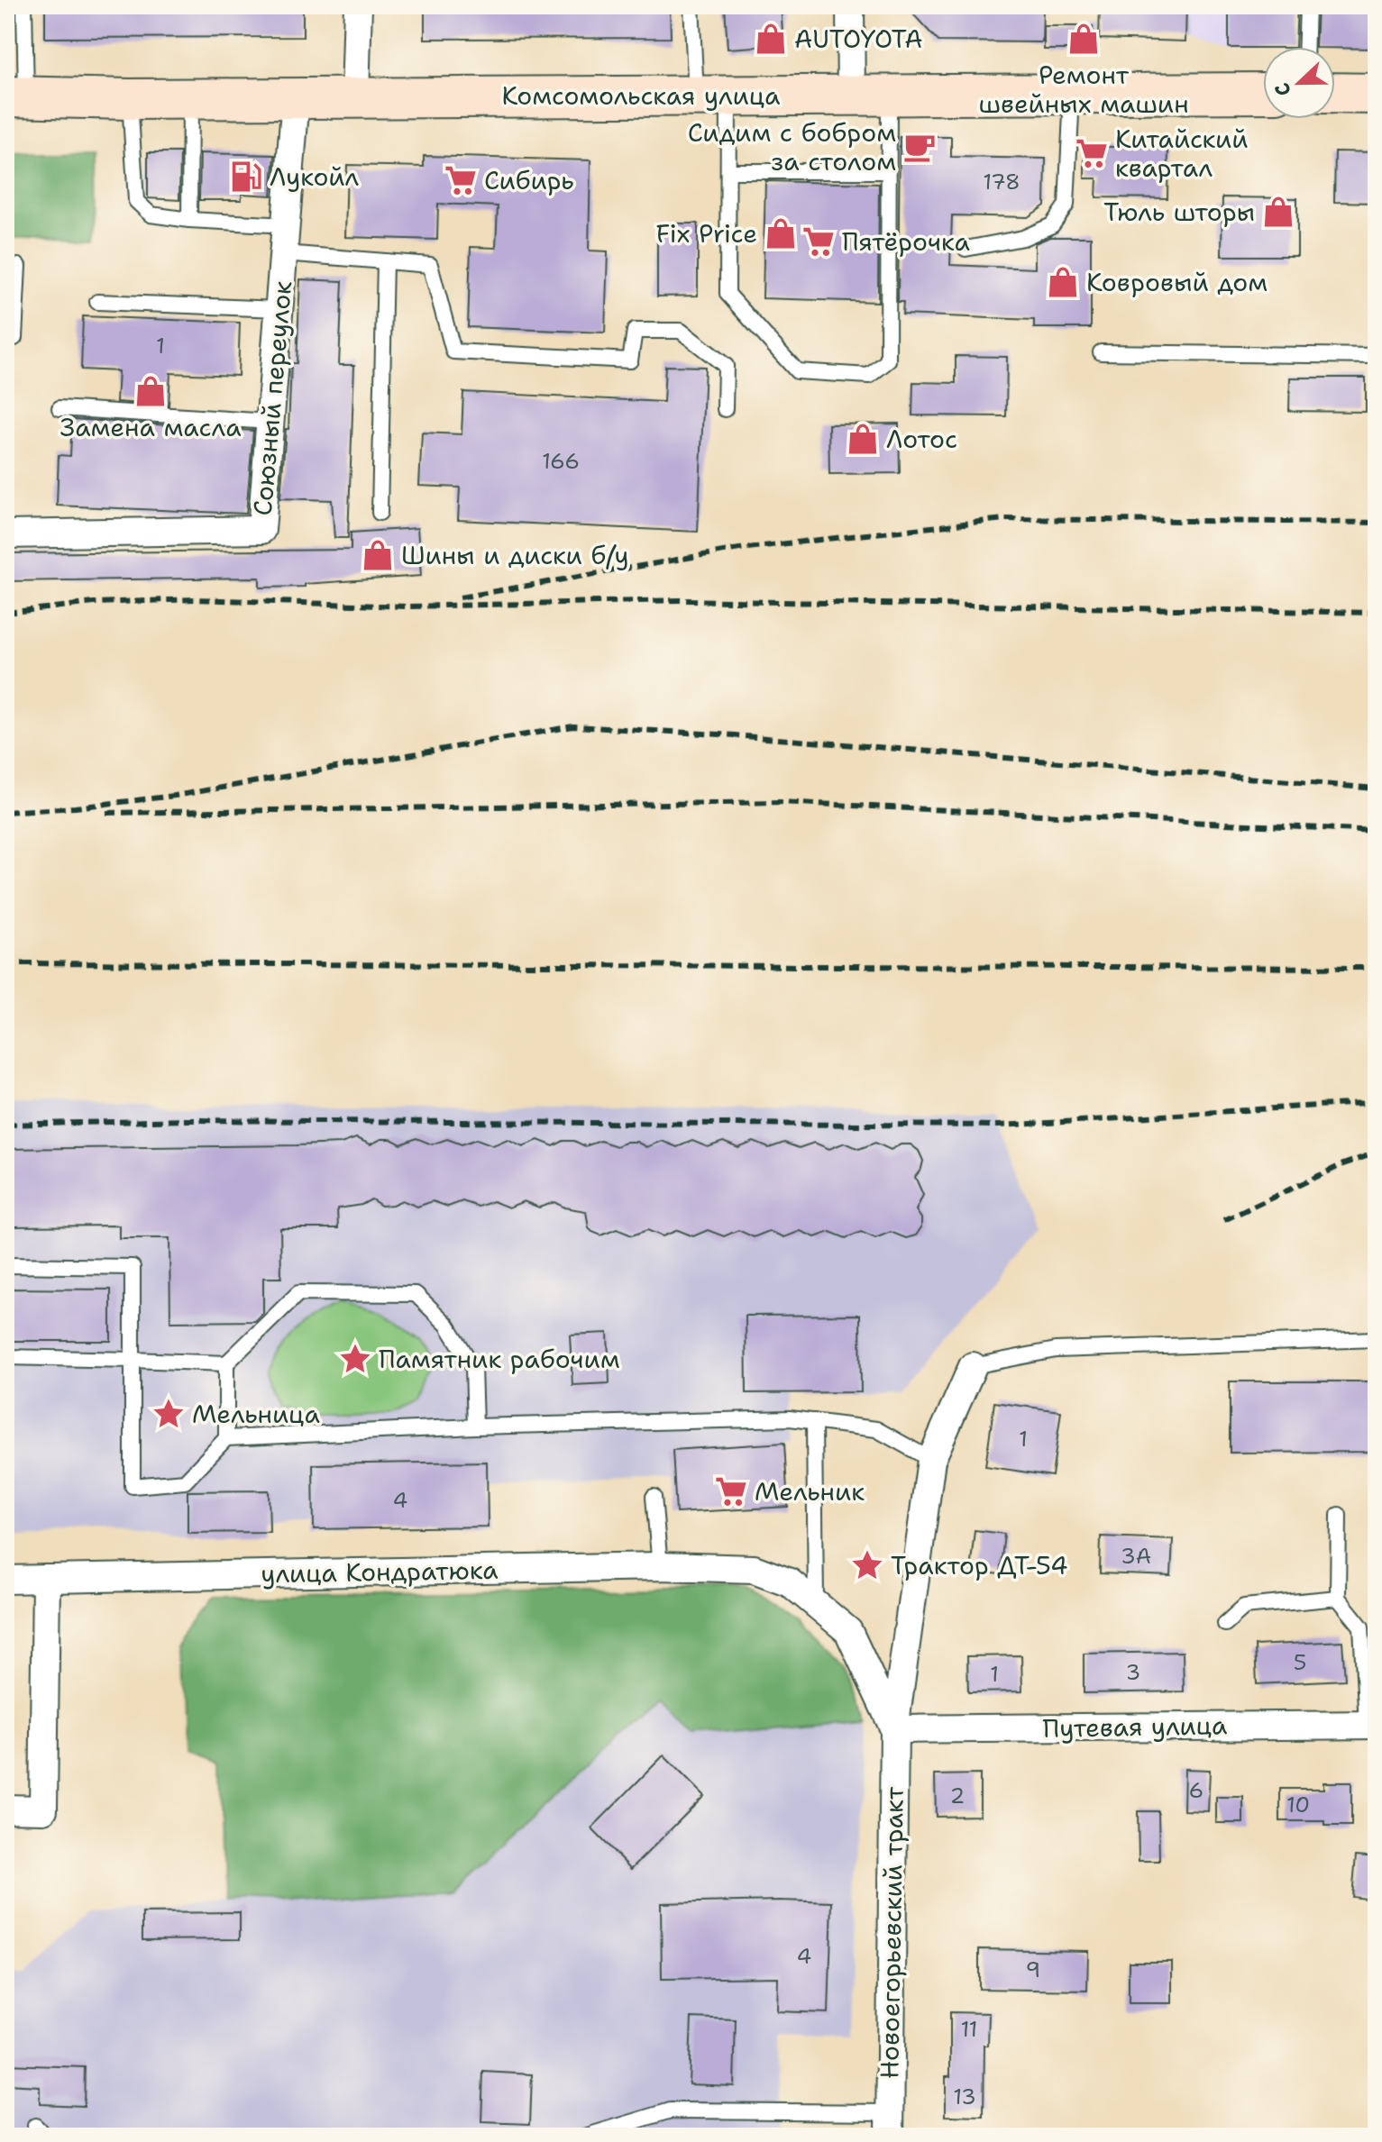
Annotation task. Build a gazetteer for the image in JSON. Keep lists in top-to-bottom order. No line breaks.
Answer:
{"streets":{"main road":["Комсомольская улица"],"street":["Союзный переулок","улица Кондратюка","Путевая улица","Новоегорьевский тракт"]},"crossings":[["Комсомольская улица","Союзный переулок"],["улица Кондратюка","Новоегорьевский тракт"],["Путевая улица","Новоегорьевский тракт"]],"places":{"shop":["AUTOYOTA","Ремонт швейных машин","Тюль шторы","Fix Price","Ковровый дом","Замена масла","Лотос","Шины и диски б/у"],"cafe":["Сидим с бобром за столом"],"supermarket":["Китайский квартал","Сибирь","Пятёрочка","Мельник"],"fuel station":["Лукойл"],"place":["Памятник рабочим","Мельница","Трактор ДТ-54"]},"house_numbers":["178","1","166","1","4","3А","5","3","1","6","2","10","4","9","11","13"],"north":"left"}
